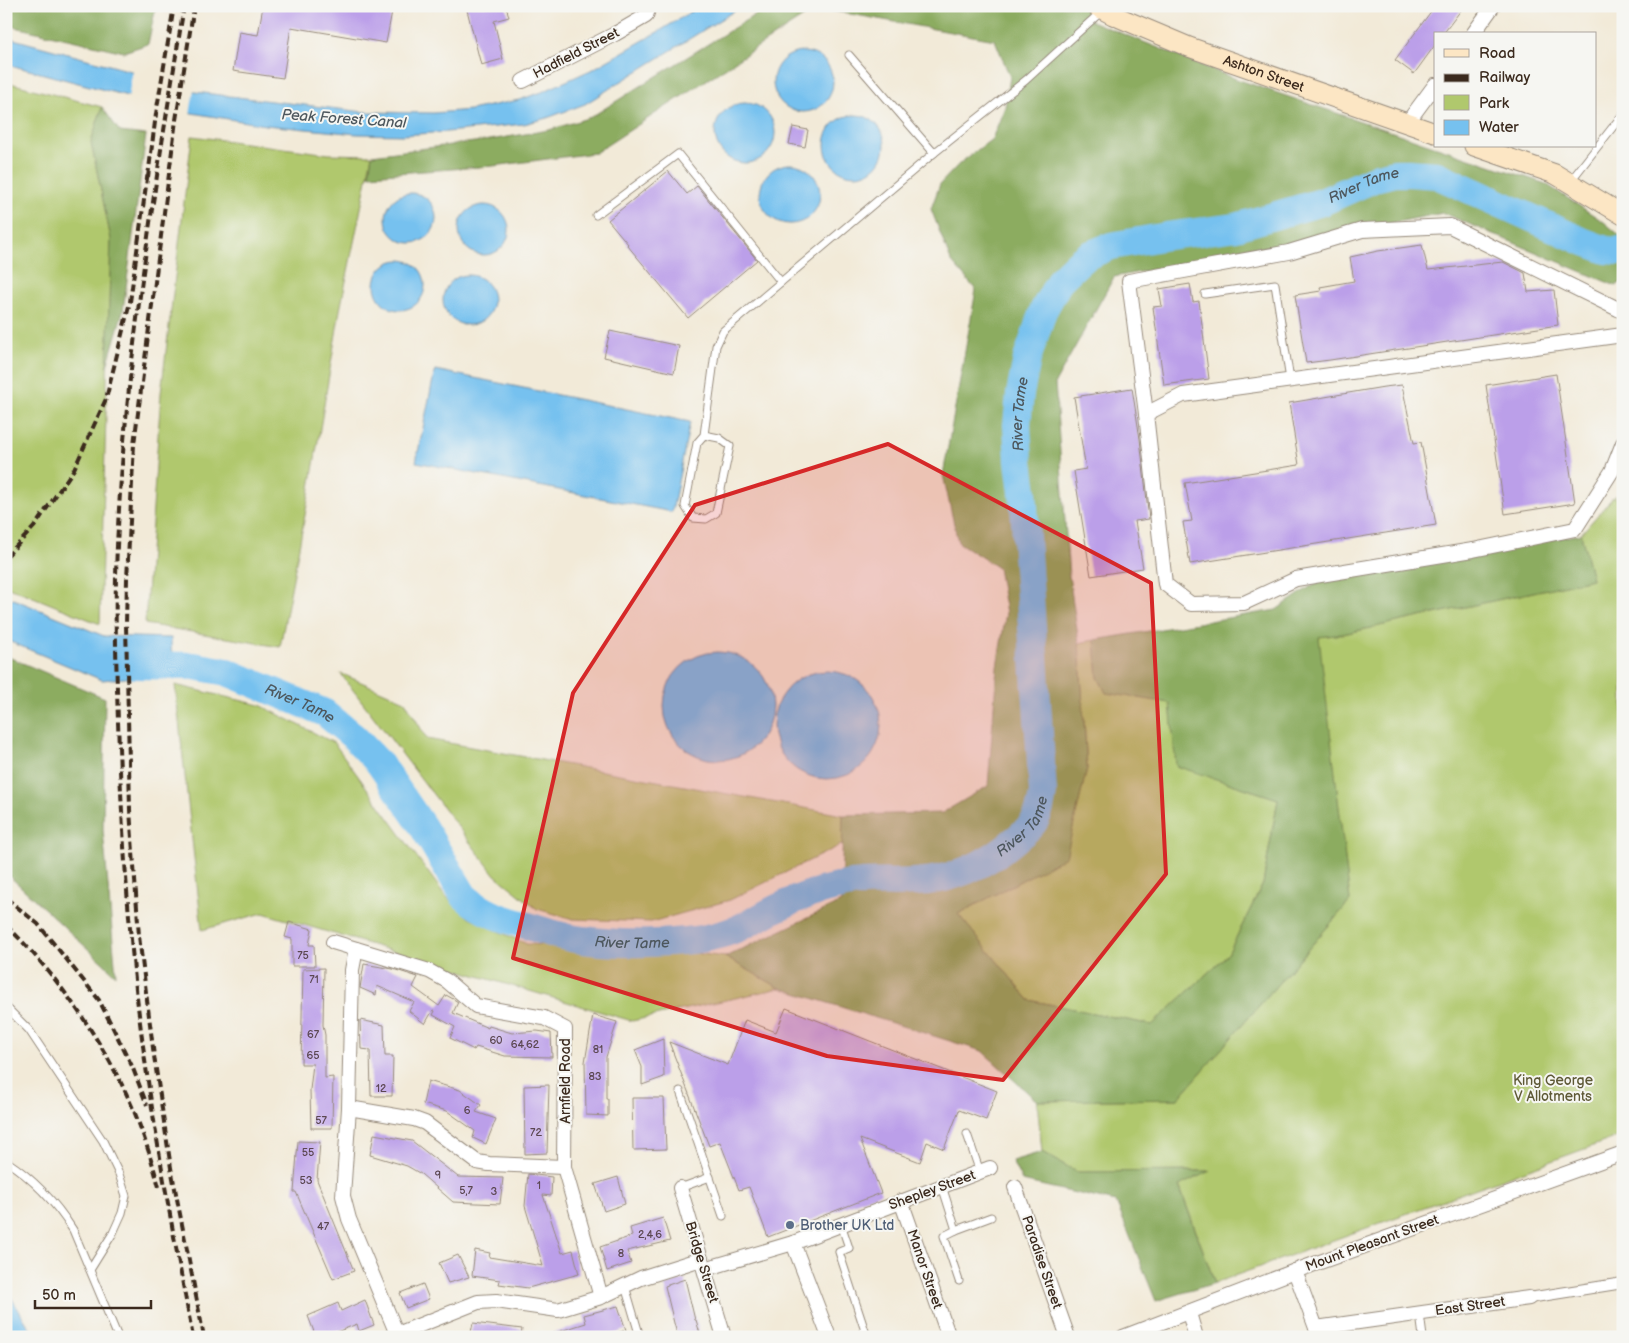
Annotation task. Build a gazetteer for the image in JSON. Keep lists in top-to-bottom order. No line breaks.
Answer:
{"streets":{"main road":["Ashton Street"],"street":["Hadfield Street","Arnfield Road","Shepley Street","Mount Pleasant Street","Bridge Street","Paradise Street","Manor Street","East Street"]},"crossings":[["Shepley Street","Bridge Street"],["Shepley Street","Manor Street"]],"water":["Peak Forest Canal","River Tame"],"parks":["King George V Allotments"],"places":["Brother UK Ltd"],"house_numbers":["75","71","67","60","64,62","81","65","83","12","6","57","72","55","9","53","1","5,7","3","47","2,4,6","8"],"legend":["Road","Railway","Park","Water"],"scale_bar":"50 m"}
